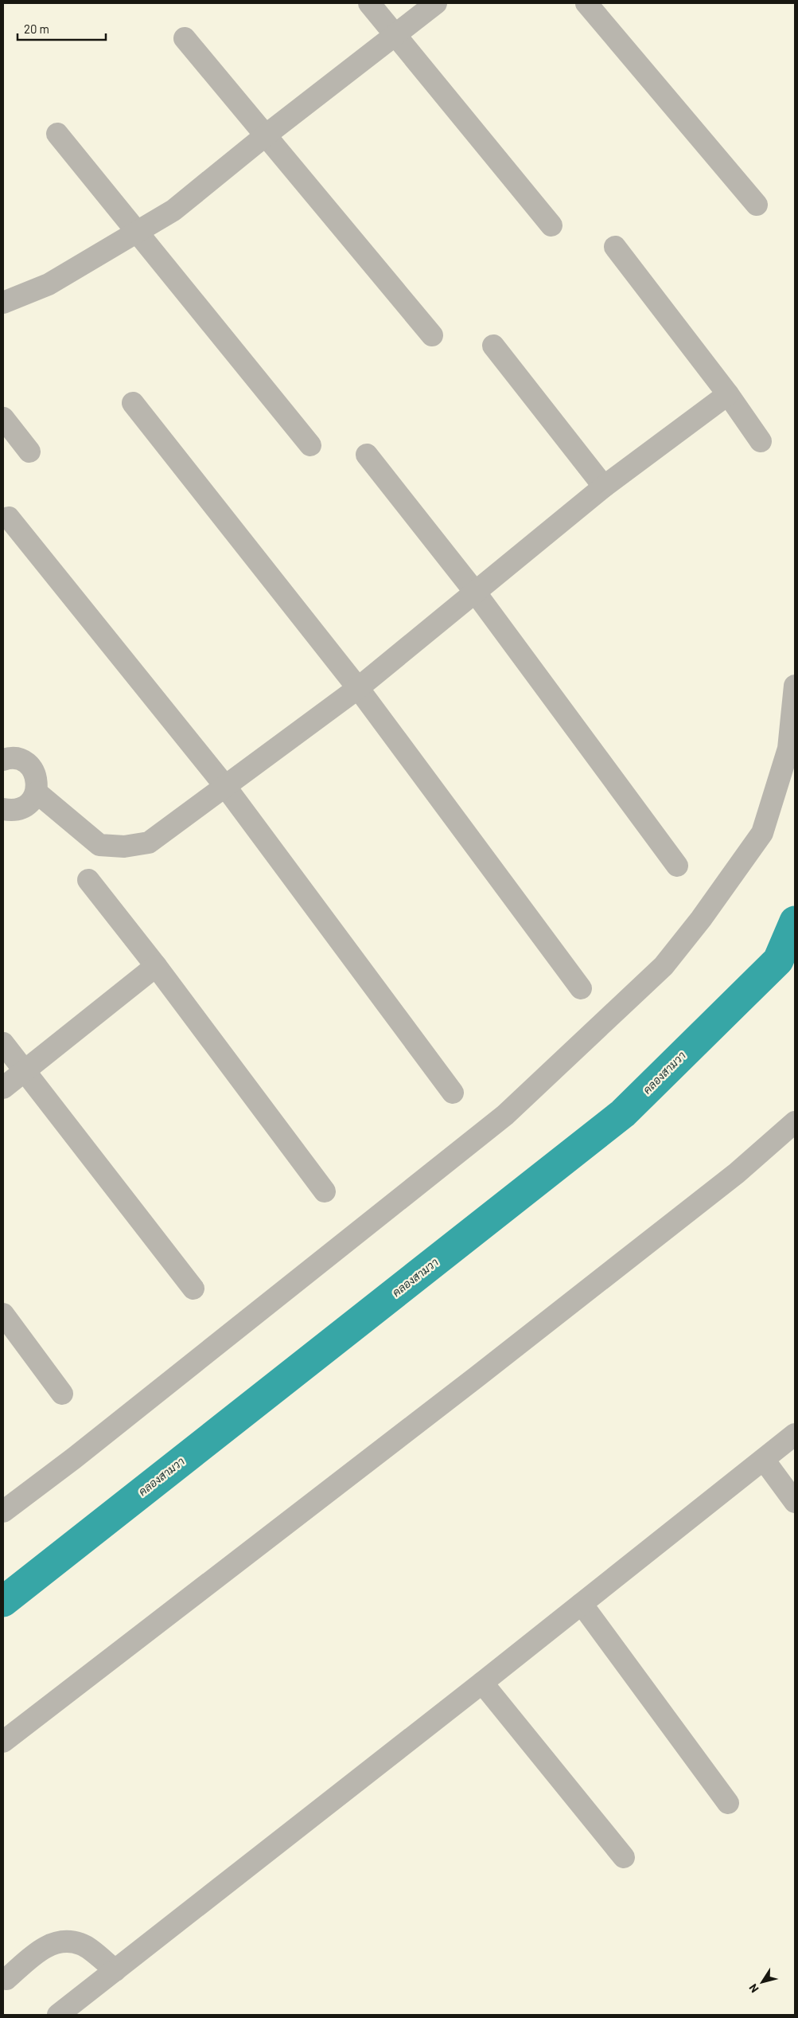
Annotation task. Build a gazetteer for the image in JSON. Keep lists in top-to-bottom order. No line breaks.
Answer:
{"water":["คลองสามวา"],"scale_bar":"20 m","north":"bottom left"}
